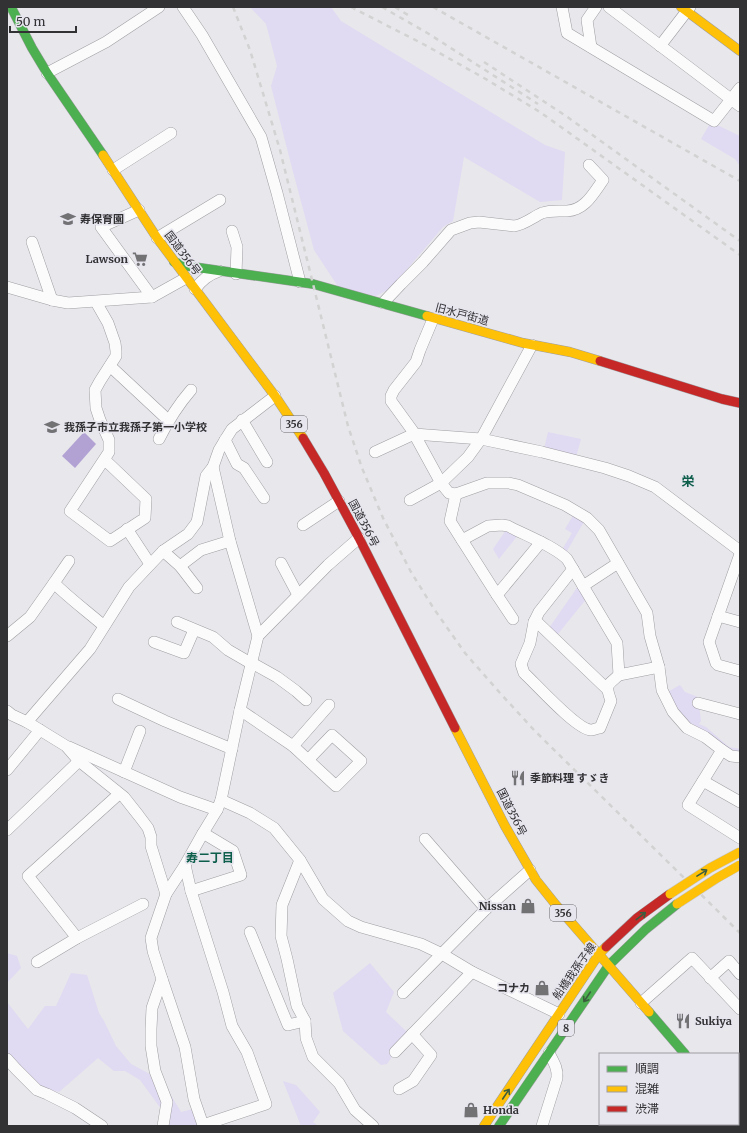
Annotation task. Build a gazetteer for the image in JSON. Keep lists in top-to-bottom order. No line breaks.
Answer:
{"streets":{"main road":["国道356号","旧水戸街道","356","船橋我孫子線","8"]},"crossings":[["国道356号","旧水戸街道"],["国道356号","船橋我孫子線"],["国道356号","8"]],"districts":["栄","寿二丁目"],"places":{"school or university":["寿保育園","我孫子市立我孫子第一小学校"],"supermarket":["Lawson"],"restaurant":["季節料理 すゞき","Sukiya"],"shop":["Nissan","コナカ","Honda"]},"legend":["順調","混雑","渋滞"],"scale_bar":"50 m"}
